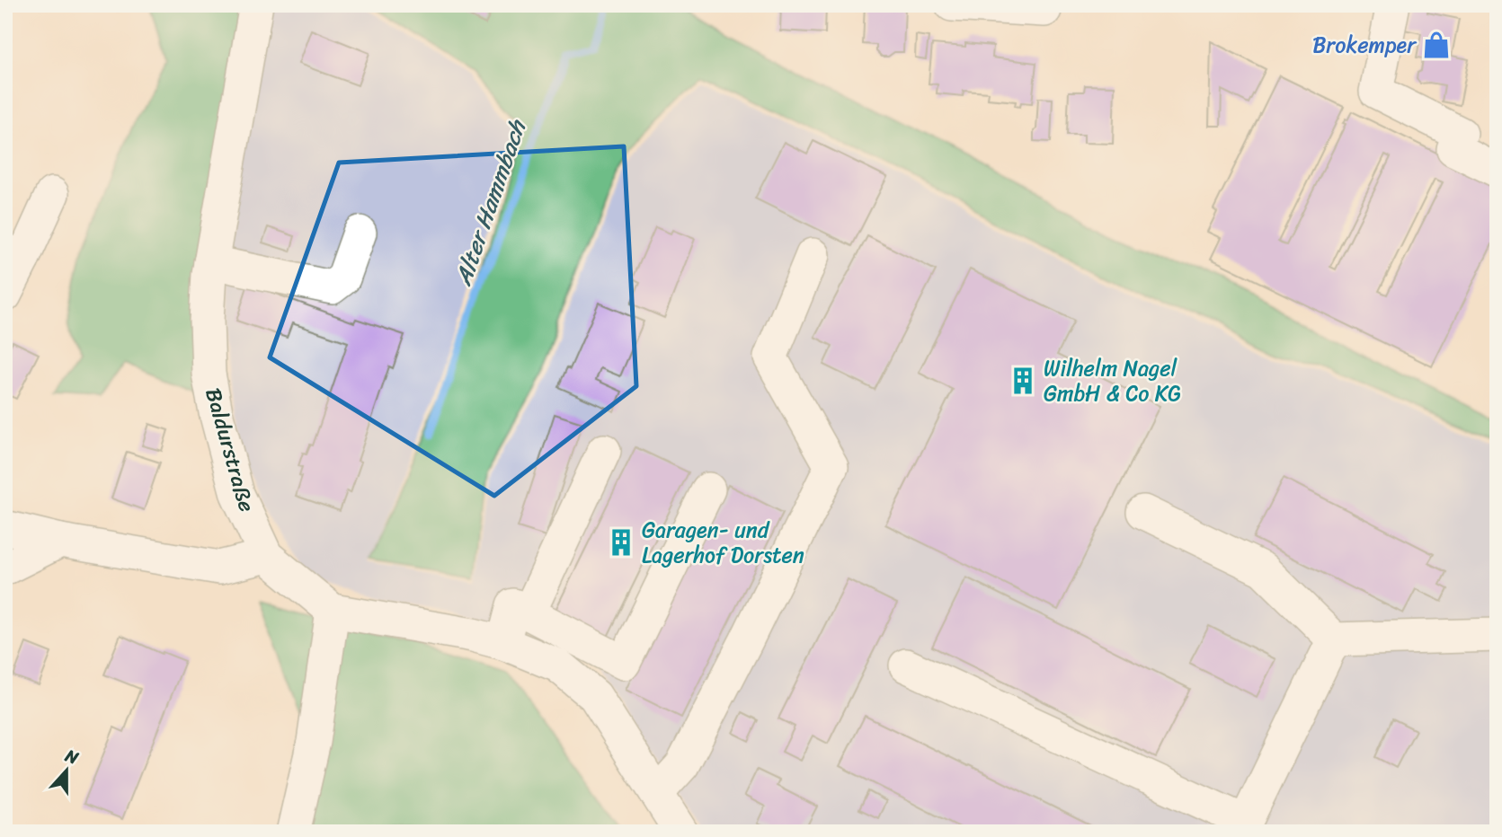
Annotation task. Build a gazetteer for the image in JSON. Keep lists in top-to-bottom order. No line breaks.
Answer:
{"streets":{"street":["Baldurstraße"]},"water":["Alter Hammbach"],"places":{"shop":["Brokemper"],"building":["Wilhelm Nagel GmbH & Co KG","Garagen- und Lagerhof Dorsten"]},"north":"top"}
